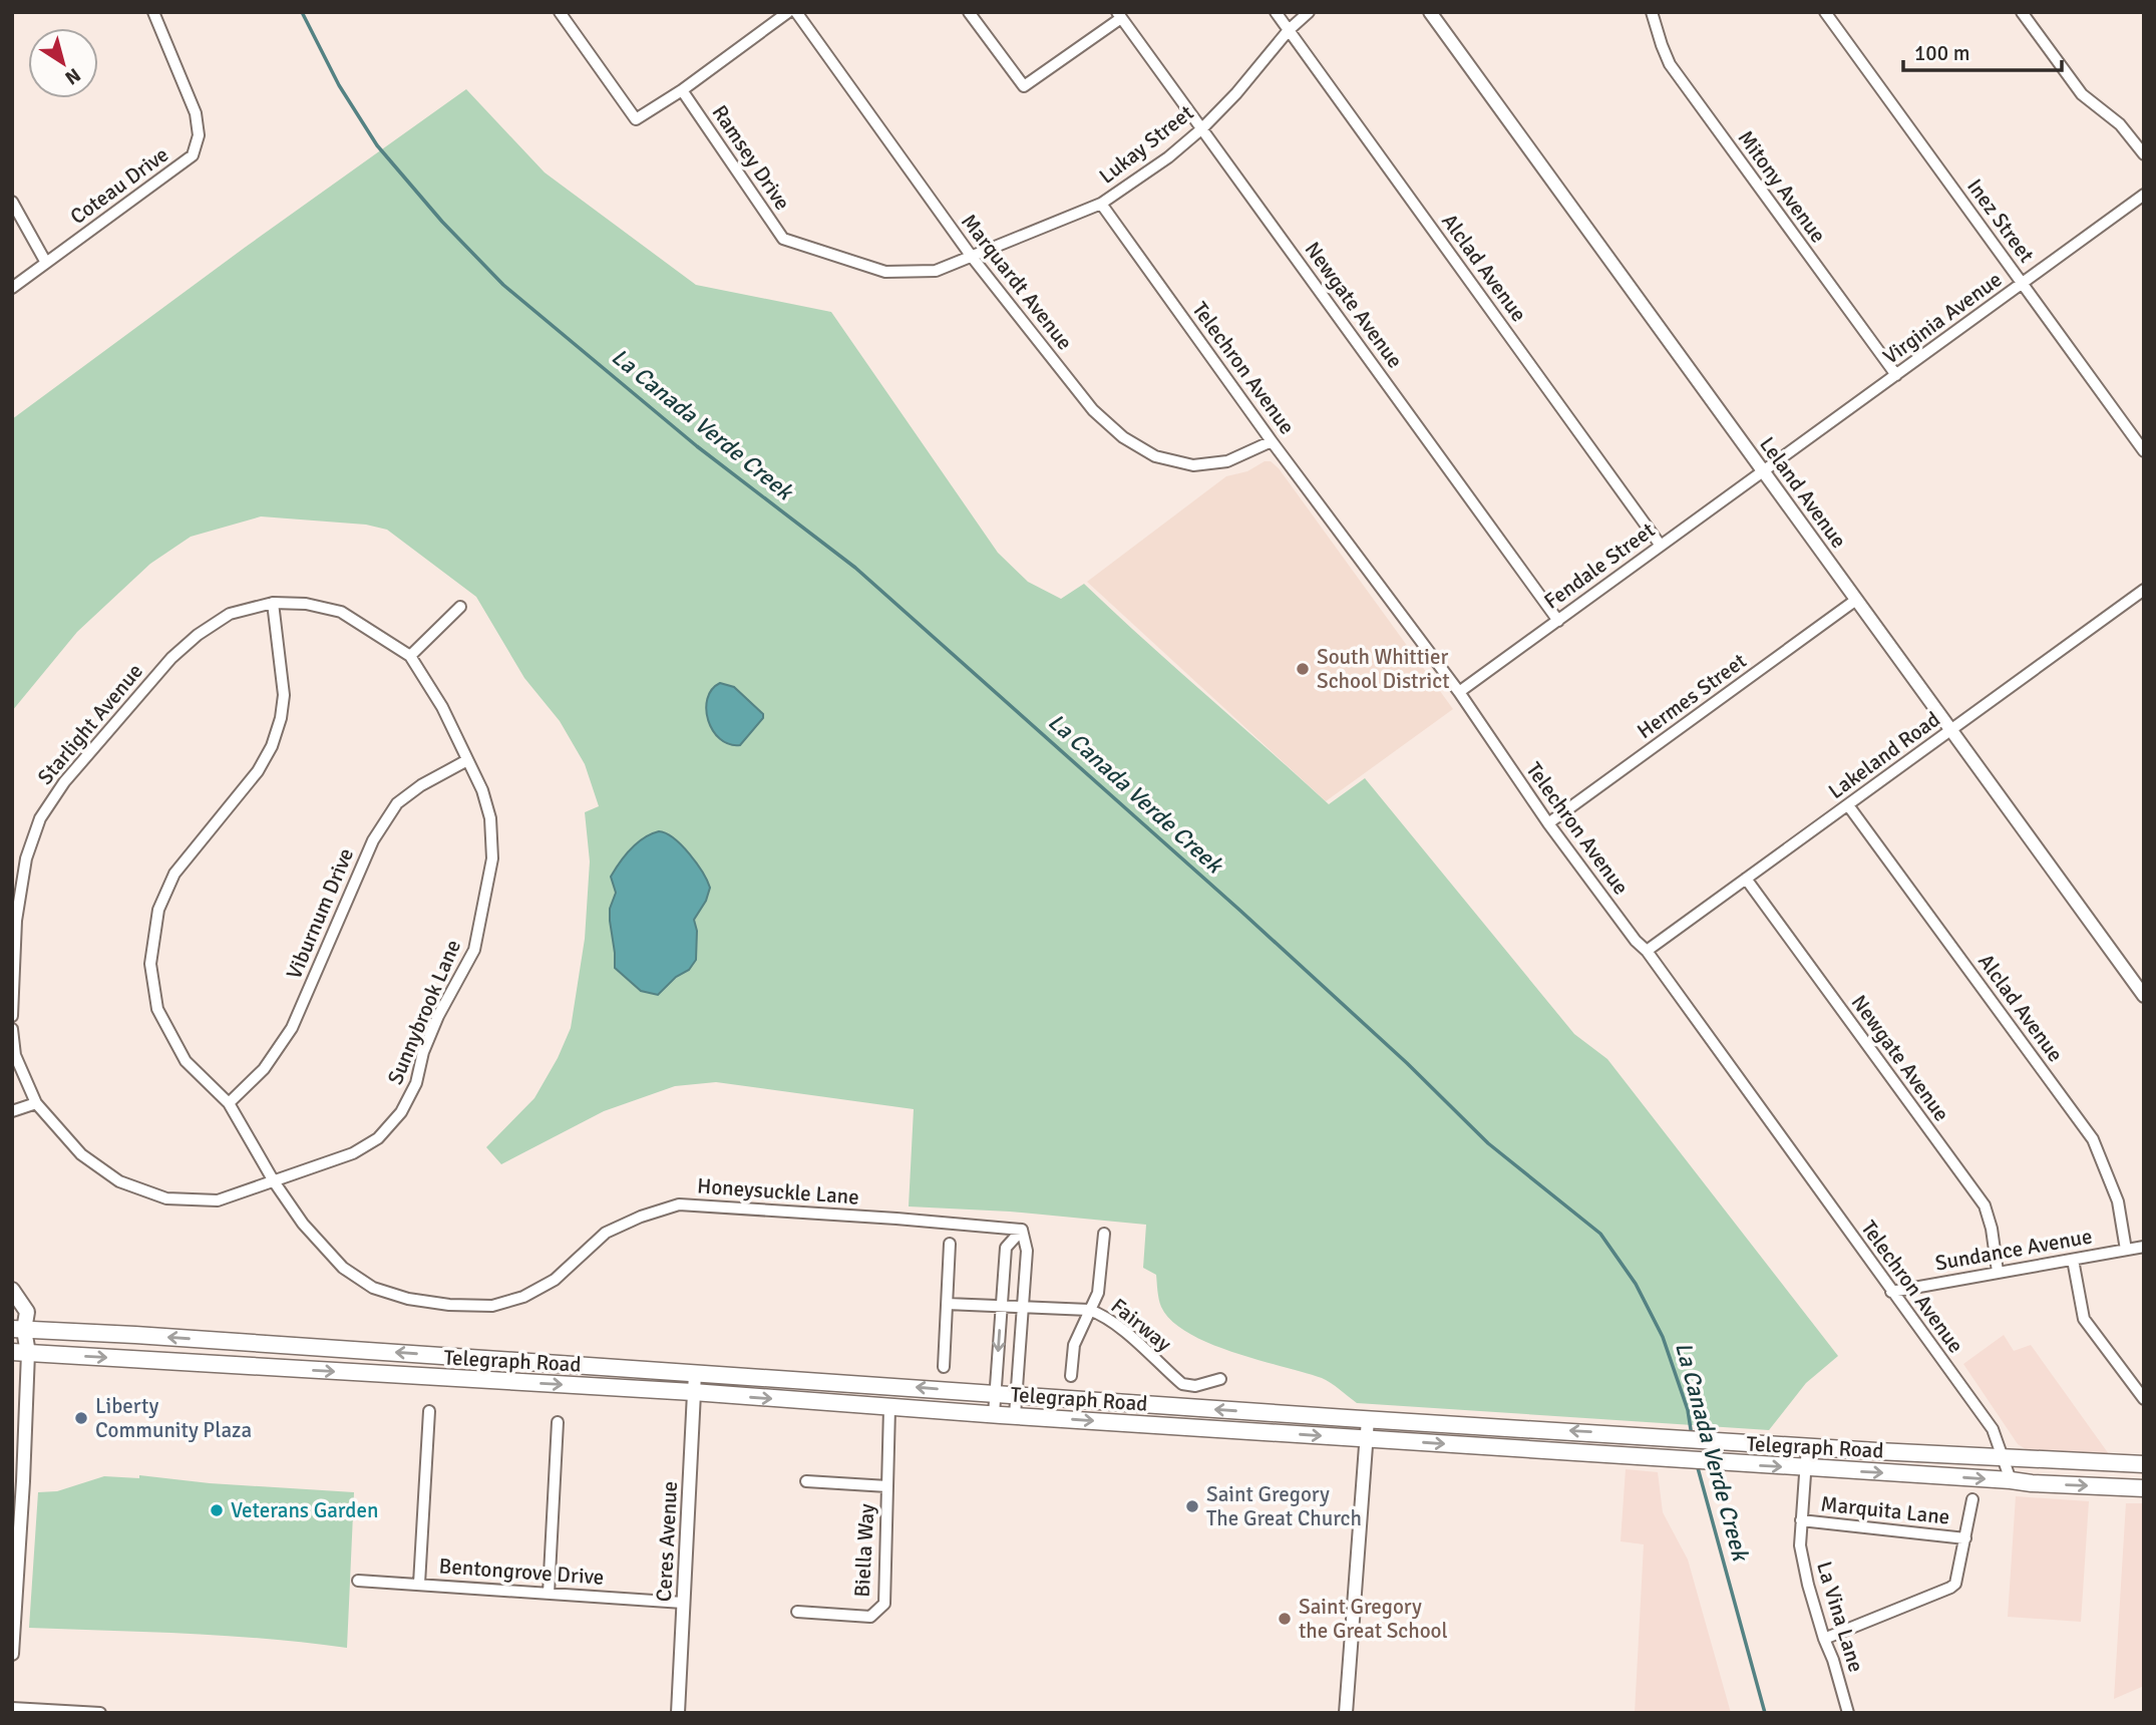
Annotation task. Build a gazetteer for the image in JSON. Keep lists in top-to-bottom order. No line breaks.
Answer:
{"streets":{"main road":["Telegraph Road"],"street":["Lukay Street","Ramsey Drive","Coteau Drive","Mitony Avenue","Inez Street","Alclad Avenue","Marquardt Avenue","Newgate Avenue","Virginia Avenue","Telechron Avenue","Leland Avenue","Fendale Street","Hermes Street","Starlight Avenue","Lakeland Road","Viburnum Drive","Sunnybrook Lane","Honeysuckle Lane","Sundance Avenue","Fairway","Marquita Lane","Ceres Avenue","Biella Way","Bentongrove Drive","La Vina Lane"]},"crossings":[["Lukay Street","Ramsey Drive"],["Lukay Street","Alclad Avenue"],["Lukay Street","Marquardt Avenue"],["Lukay Street","Newgate Avenue"],["Lukay Street","Telechron Avenue"],["Ramsey Drive","Marquardt Avenue"],["Mitony Avenue","Virginia Avenue"],["Inez Street","Virginia Avenue"],["Alclad Avenue","Fendale Street"],["Alclad Avenue","Lakeland Road"],["Alclad Avenue","Sundance Avenue"],["Marquardt Avenue","Telechron Avenue"],["Newgate Avenue","Fendale Street"],["Newgate Avenue","Lakeland Road"],["Newgate Avenue","Sundance Avenue"],["Virginia Avenue","Leland Avenue"],["Virginia Avenue","Fendale Street"],["Telechron Avenue","Fendale Street"],["Telechron Avenue","Hermes Street"],["Telechron Avenue","Lakeland Road"],["Telechron Avenue","Sundance Avenue"],["Telechron Avenue","Telegraph Road"],["Leland Avenue","Fendale Street"],["Leland Avenue","Hermes Street"],["Leland Avenue","Lakeland Road"],["Starlight Avenue","Sunnybrook Lane"],["Starlight Avenue","Honeysuckle Lane"],["Viburnum Drive","Sunnybrook Lane"],["Viburnum Drive","Honeysuckle Lane"],["Sunnybrook Lane","Honeysuckle Lane"],["Telegraph Road","Ceres Avenue"],["Telegraph Road","Biella Way"],["Telegraph Road","La Vina Lane"],["Marquita Lane","La Vina Lane"],["Ceres Avenue","Bentongrove Drive"]],"water":["La Canada Verde Creek"],"places":["South Whittier School District","Liberty Community Plaza","Saint Gregory The Great Church","Veterans Garden","Saint Gregory the Great School"],"scale_bar":"100 m","north":"bottom right"}
